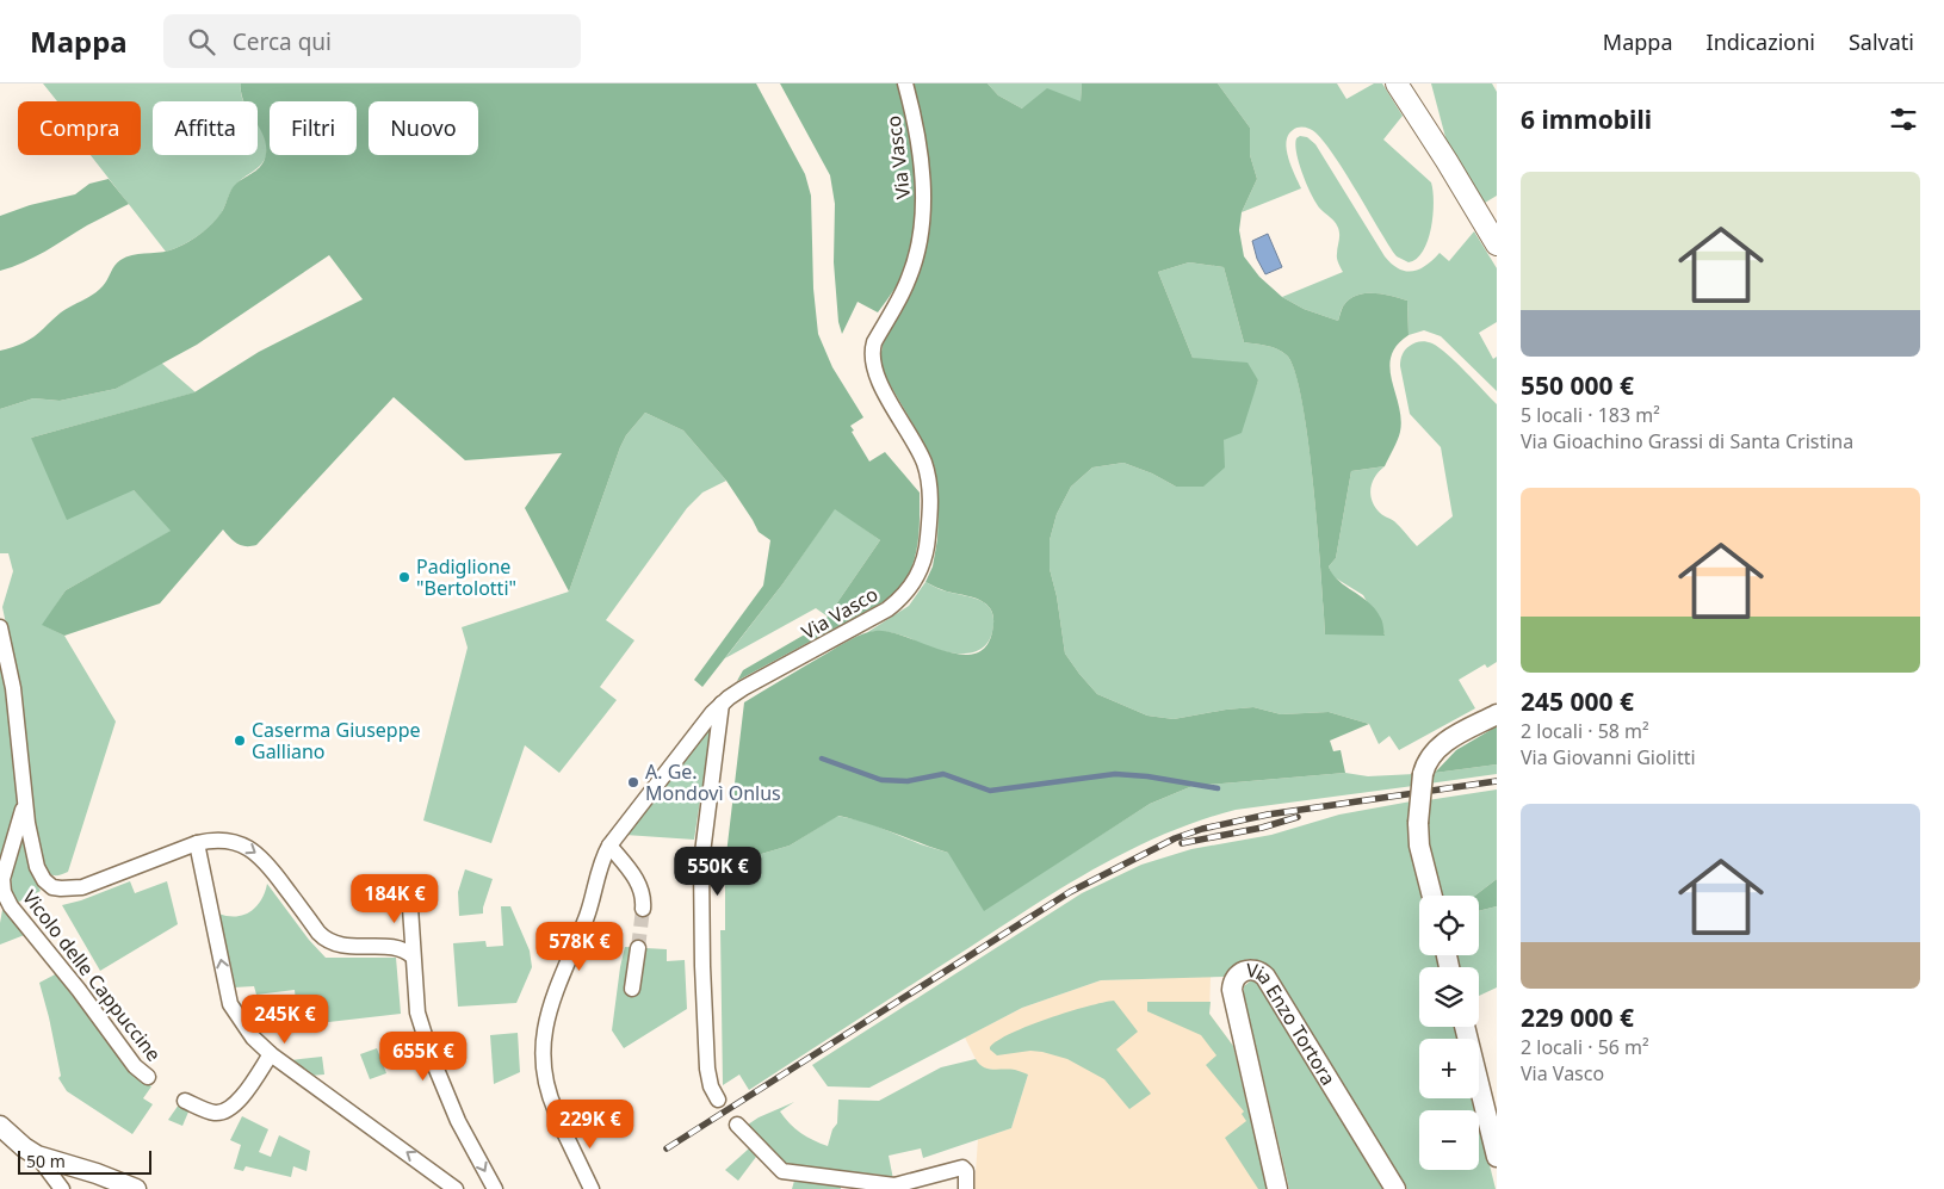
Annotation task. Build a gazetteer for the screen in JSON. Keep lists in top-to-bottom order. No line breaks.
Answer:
{"streets":{"street":["Via Vasco","Vicolo delle Cappuccine","Via Enzo Tortora"]},"places":["Padiglione \"Bertolotti\"","Caserma Giuseppe Galliano","A. Ge. Mondovì Onlus"],"scale_bar":"50 m","page":{"header":"Mappa","search":"Cerca qui","nav":["Mappa","Indicazioni","Salvati"],"heading":"6 immobili","chip":["Compra","Affitta","Filtri","Nuovo"],"list":[{"name":"550 000 €","note":"5 locali · 183 m² · Via Gioachino Grassi di Santa Cristina"},{"name":"245 000 €","note":"2 locali · 58 m² · Via Giovanni Giolitti"},{"name":"229 000 €","note":"2 locali · 56 m² · Via Vasco"}],"price":["550K €","184K €","578K €","245K €","655K €","229K €"],"map_buttons":["+","−"],"scale":"50 m"}}
